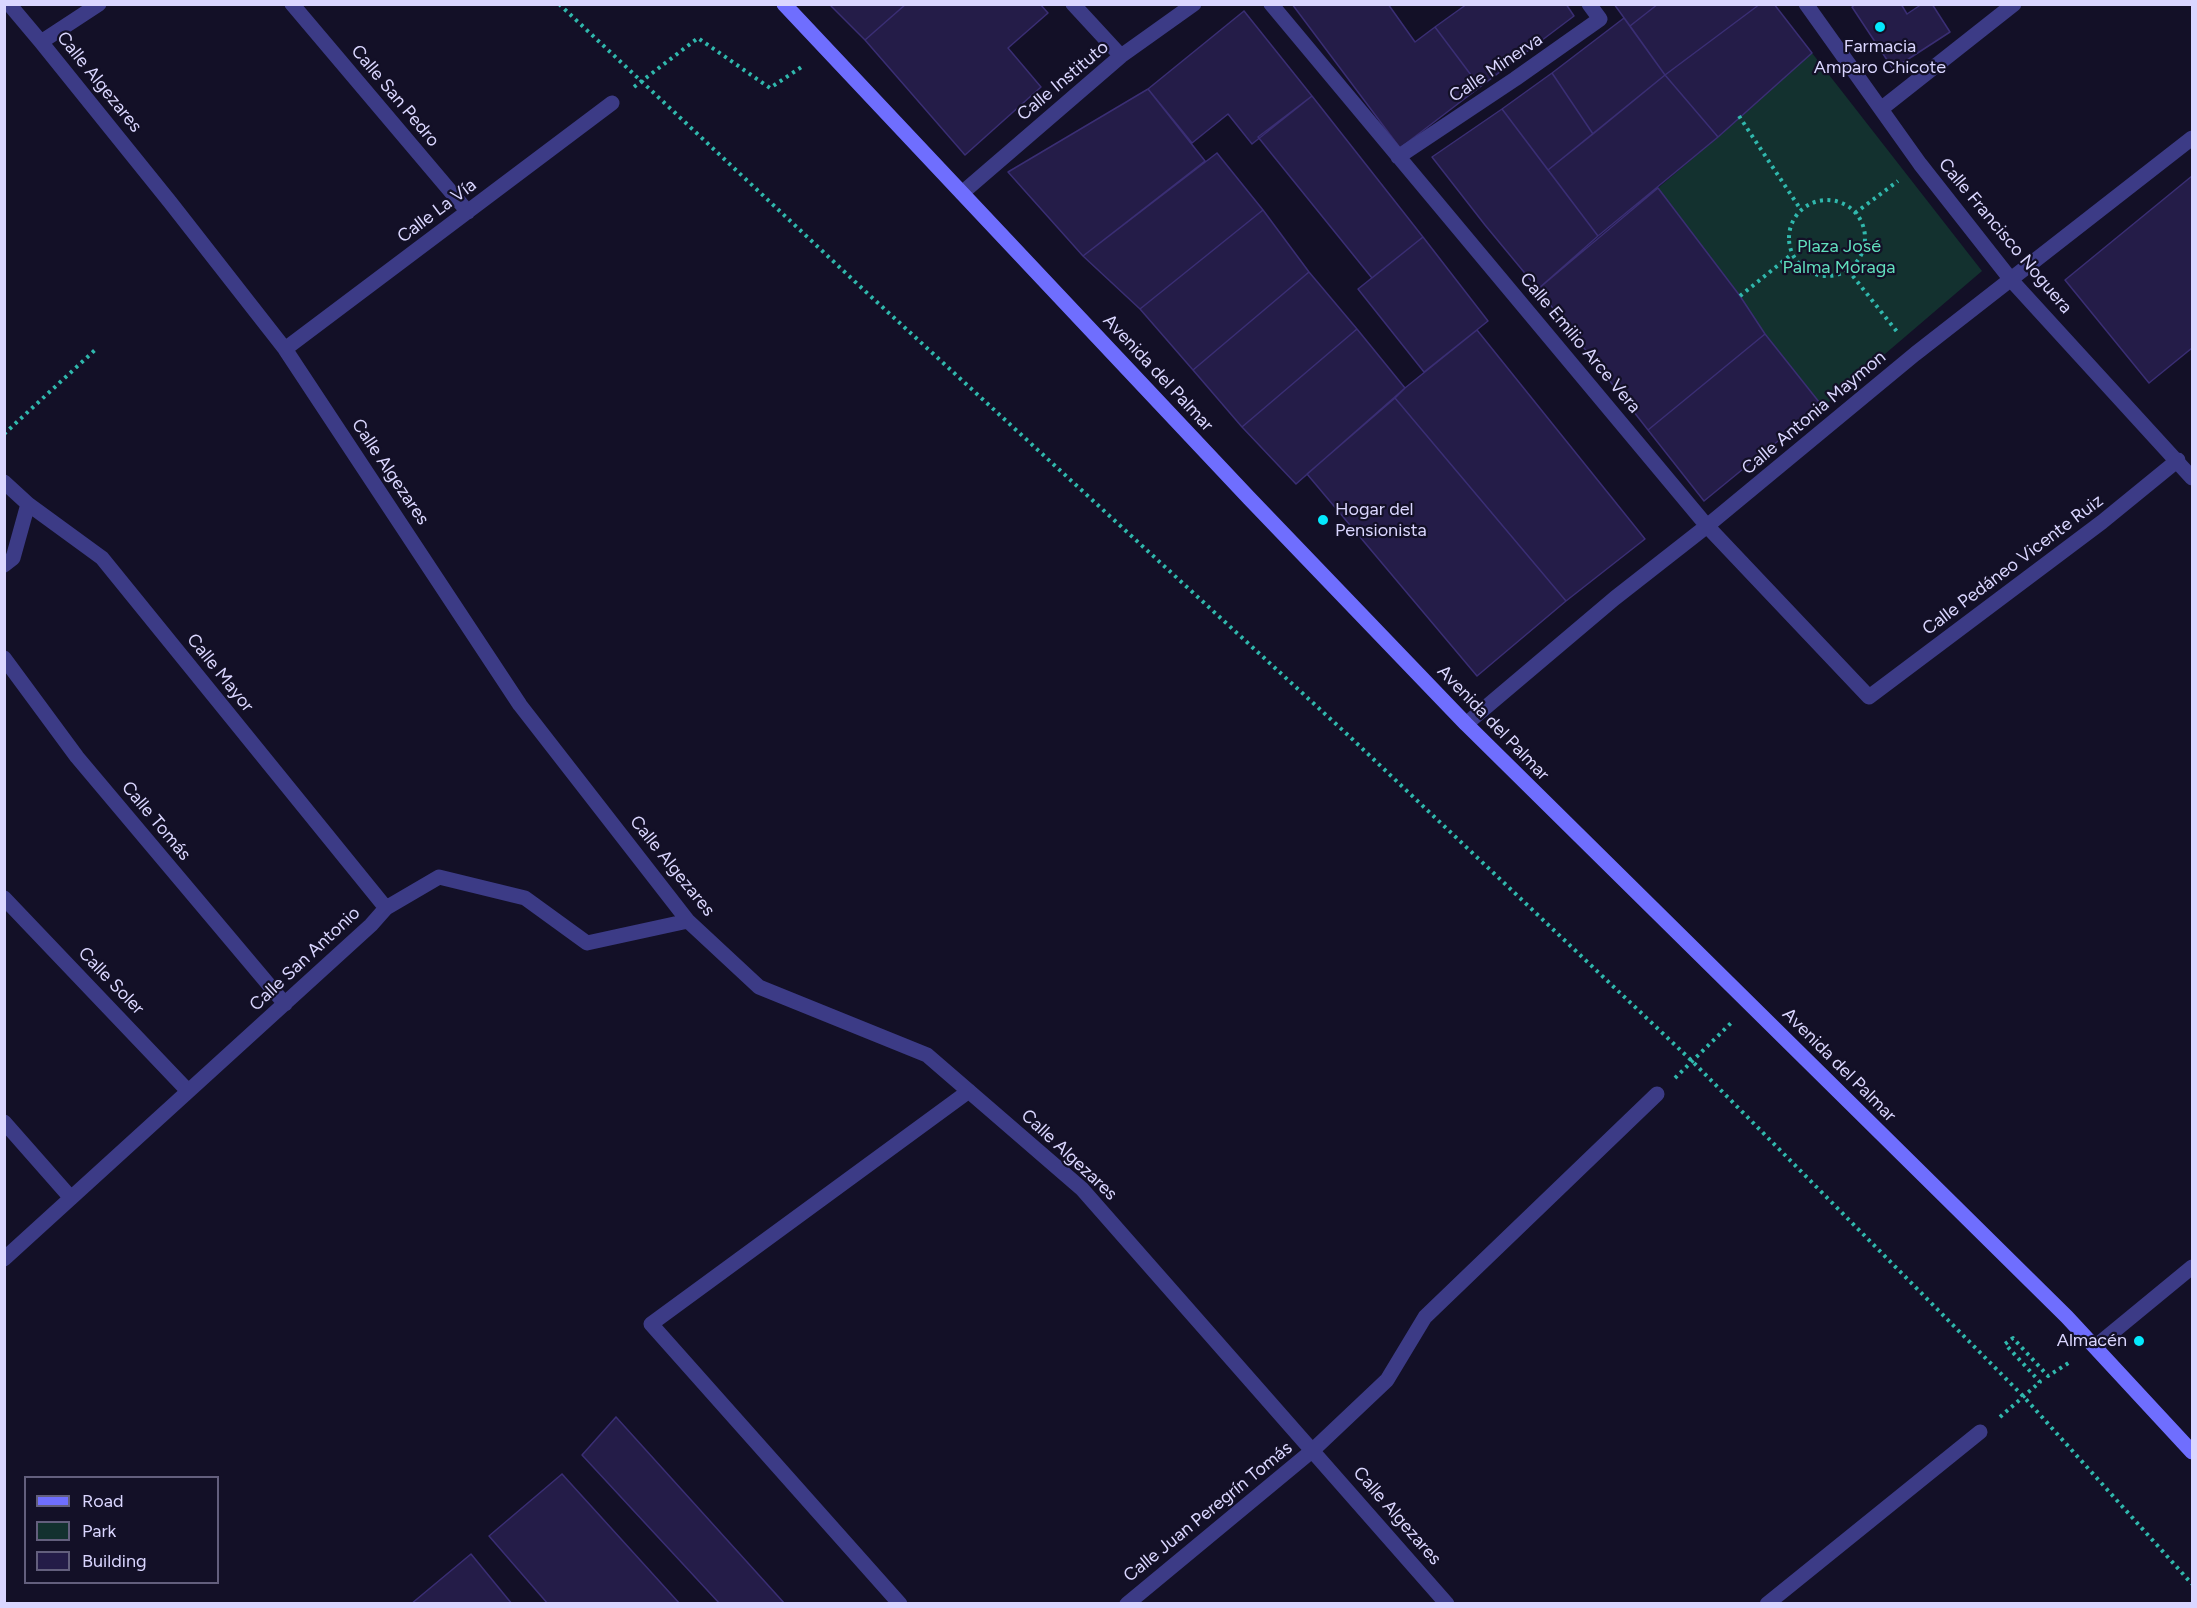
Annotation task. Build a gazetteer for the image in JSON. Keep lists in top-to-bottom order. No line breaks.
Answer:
{"streets":{"main road":["Avenida del Palmar"],"street":["Calle Minerva","Calle Instituto","Calle Algezares","Calle San Pedro","Calle La Vía","Calle Francisco Noguera","Calle Emilio Arce Vera","Calle Antonia Maymon","Calle Pedáneo Vicente Ruiz","Calle Mayor","Calle Tomás","Calle San Antonio","Calle Soler","Calle Juan Peregrín Tomás"]},"crossings":[["Calle Minerva","Calle Emilio Arce Vera"],["Calle Instituto","Avenida del Palmar"],["Calle Algezares","Calle La Vía"],["Calle Algezares","Calle San Antonio"],["Calle Algezares","Calle Juan Peregrín Tomás"],["Calle San Pedro","Calle La Vía"],["Calle Francisco Noguera","Calle Antonia Maymon"],["Calle Francisco Noguera","Calle Pedáneo Vicente Ruiz"],["Calle Emilio Arce Vera","Calle Antonia Maymon"],["Calle Emilio Arce Vera","Calle Pedáneo Vicente Ruiz"],["Avenida del Palmar","Calle Antonia Maymon"],["Calle Mayor","Calle San Antonio"],["Calle Tomás","Calle San Antonio"],["Calle San Antonio","Calle Soler"]],"parks":["Plaza José Palma Moraga"],"places":["Farmacia Amparo Chicote","Hogar del Pensionista","Almacén"],"legend":["Road","Park","Building"]}
